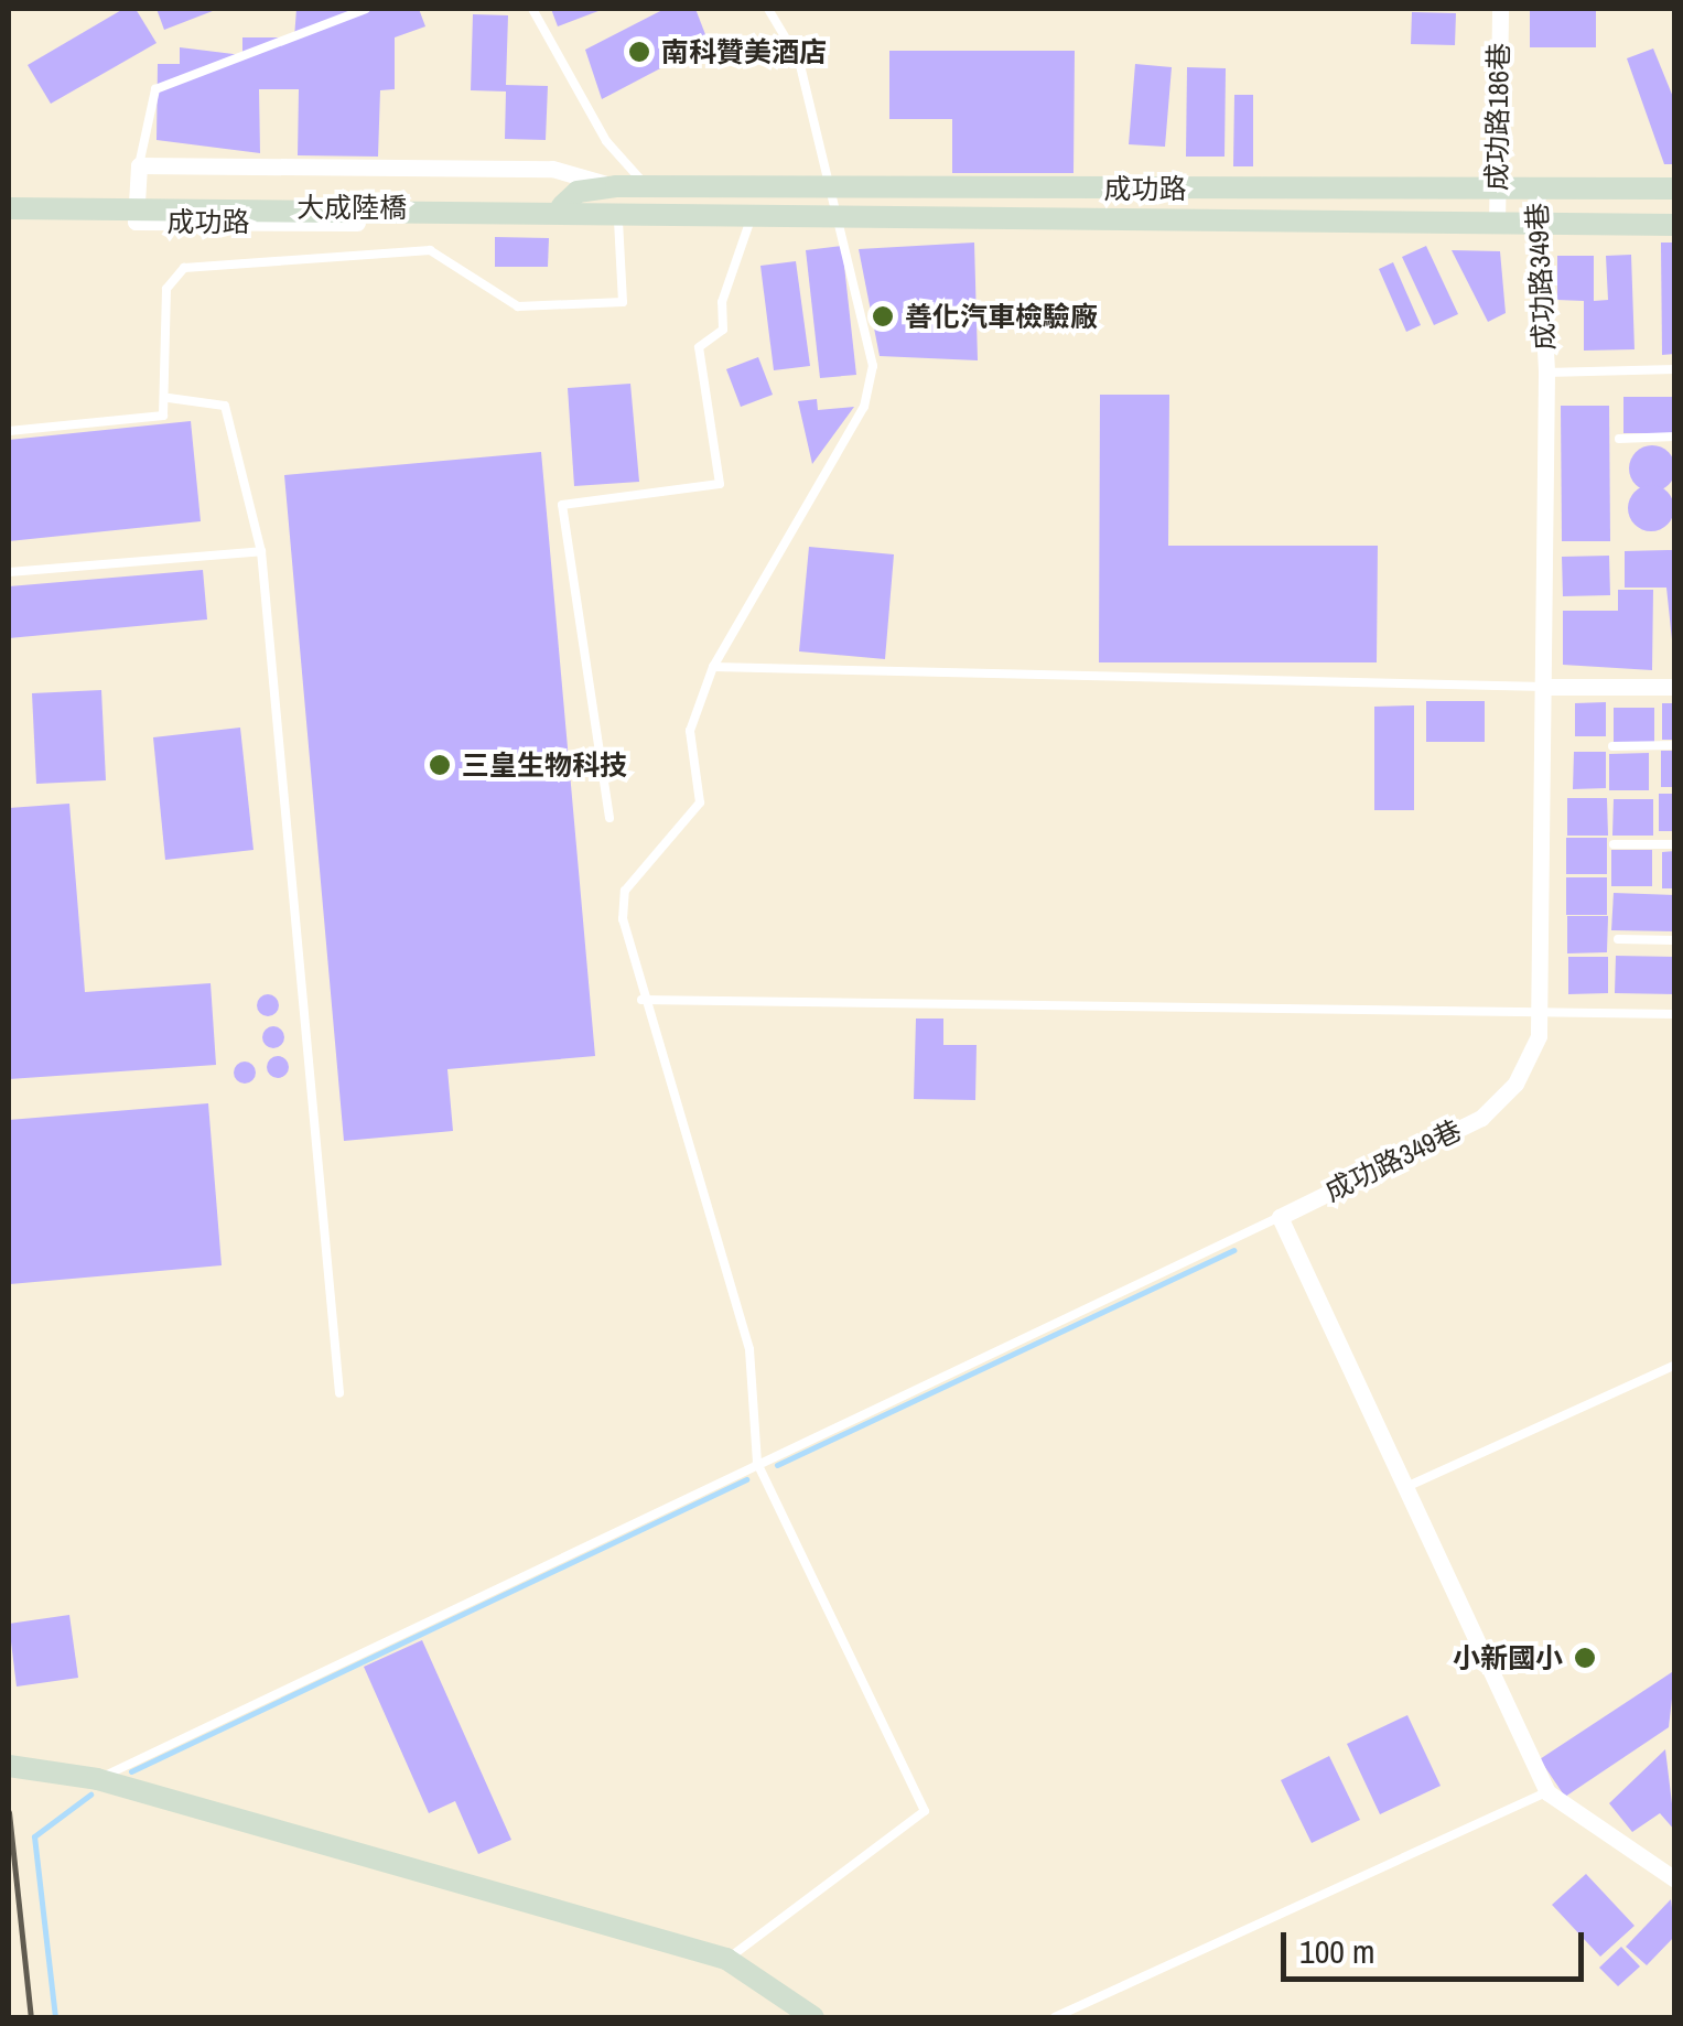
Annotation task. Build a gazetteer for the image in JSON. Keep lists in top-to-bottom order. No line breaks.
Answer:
{"streets":{"main road":["成功路","大成陸橋"],"street":["成功路186巷","成功路349巷"]},"crossings":[["成功路186巷","成功路"],["成功路","大成陸橋"],["成功路","成功路349巷"]],"places":["南科贊美酒店","善化汽車檢驗廠","三皇生物科技","小新國小"],"scale_bar":"100 m"}
